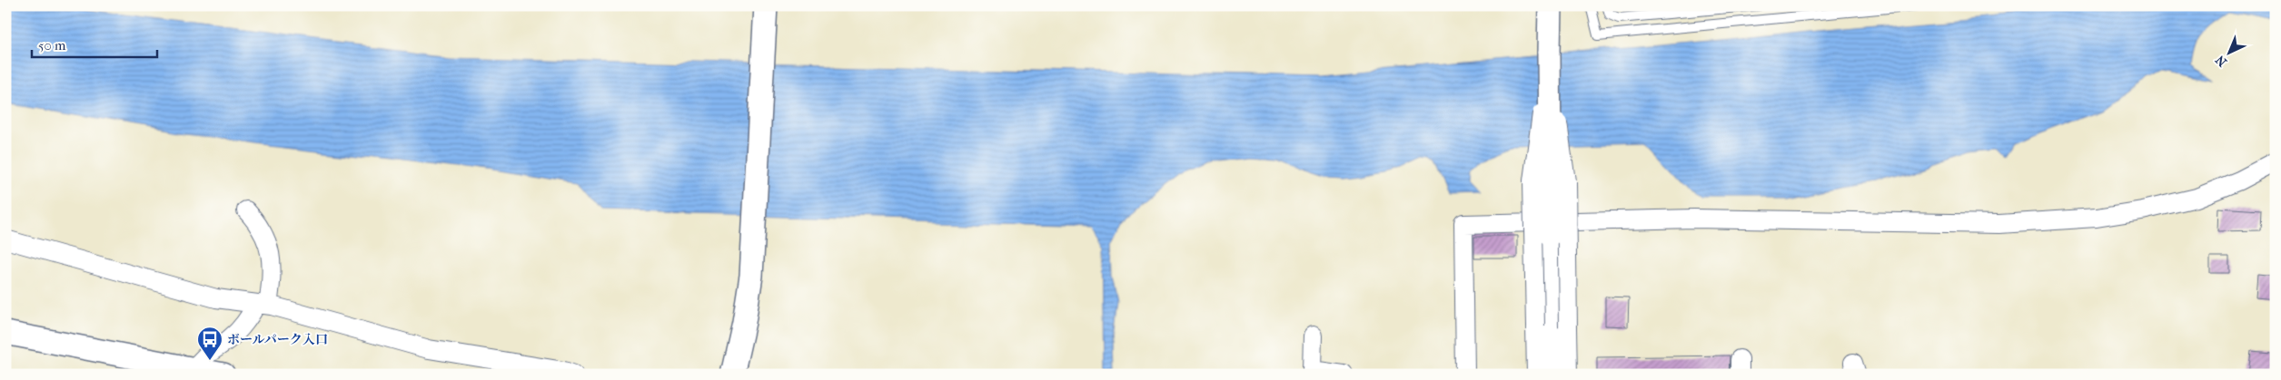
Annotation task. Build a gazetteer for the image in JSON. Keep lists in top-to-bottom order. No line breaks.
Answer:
{"places":{"bus stop":["ボールパーク入口"]},"scale_bar":"50 m","north":"bottom left"}
